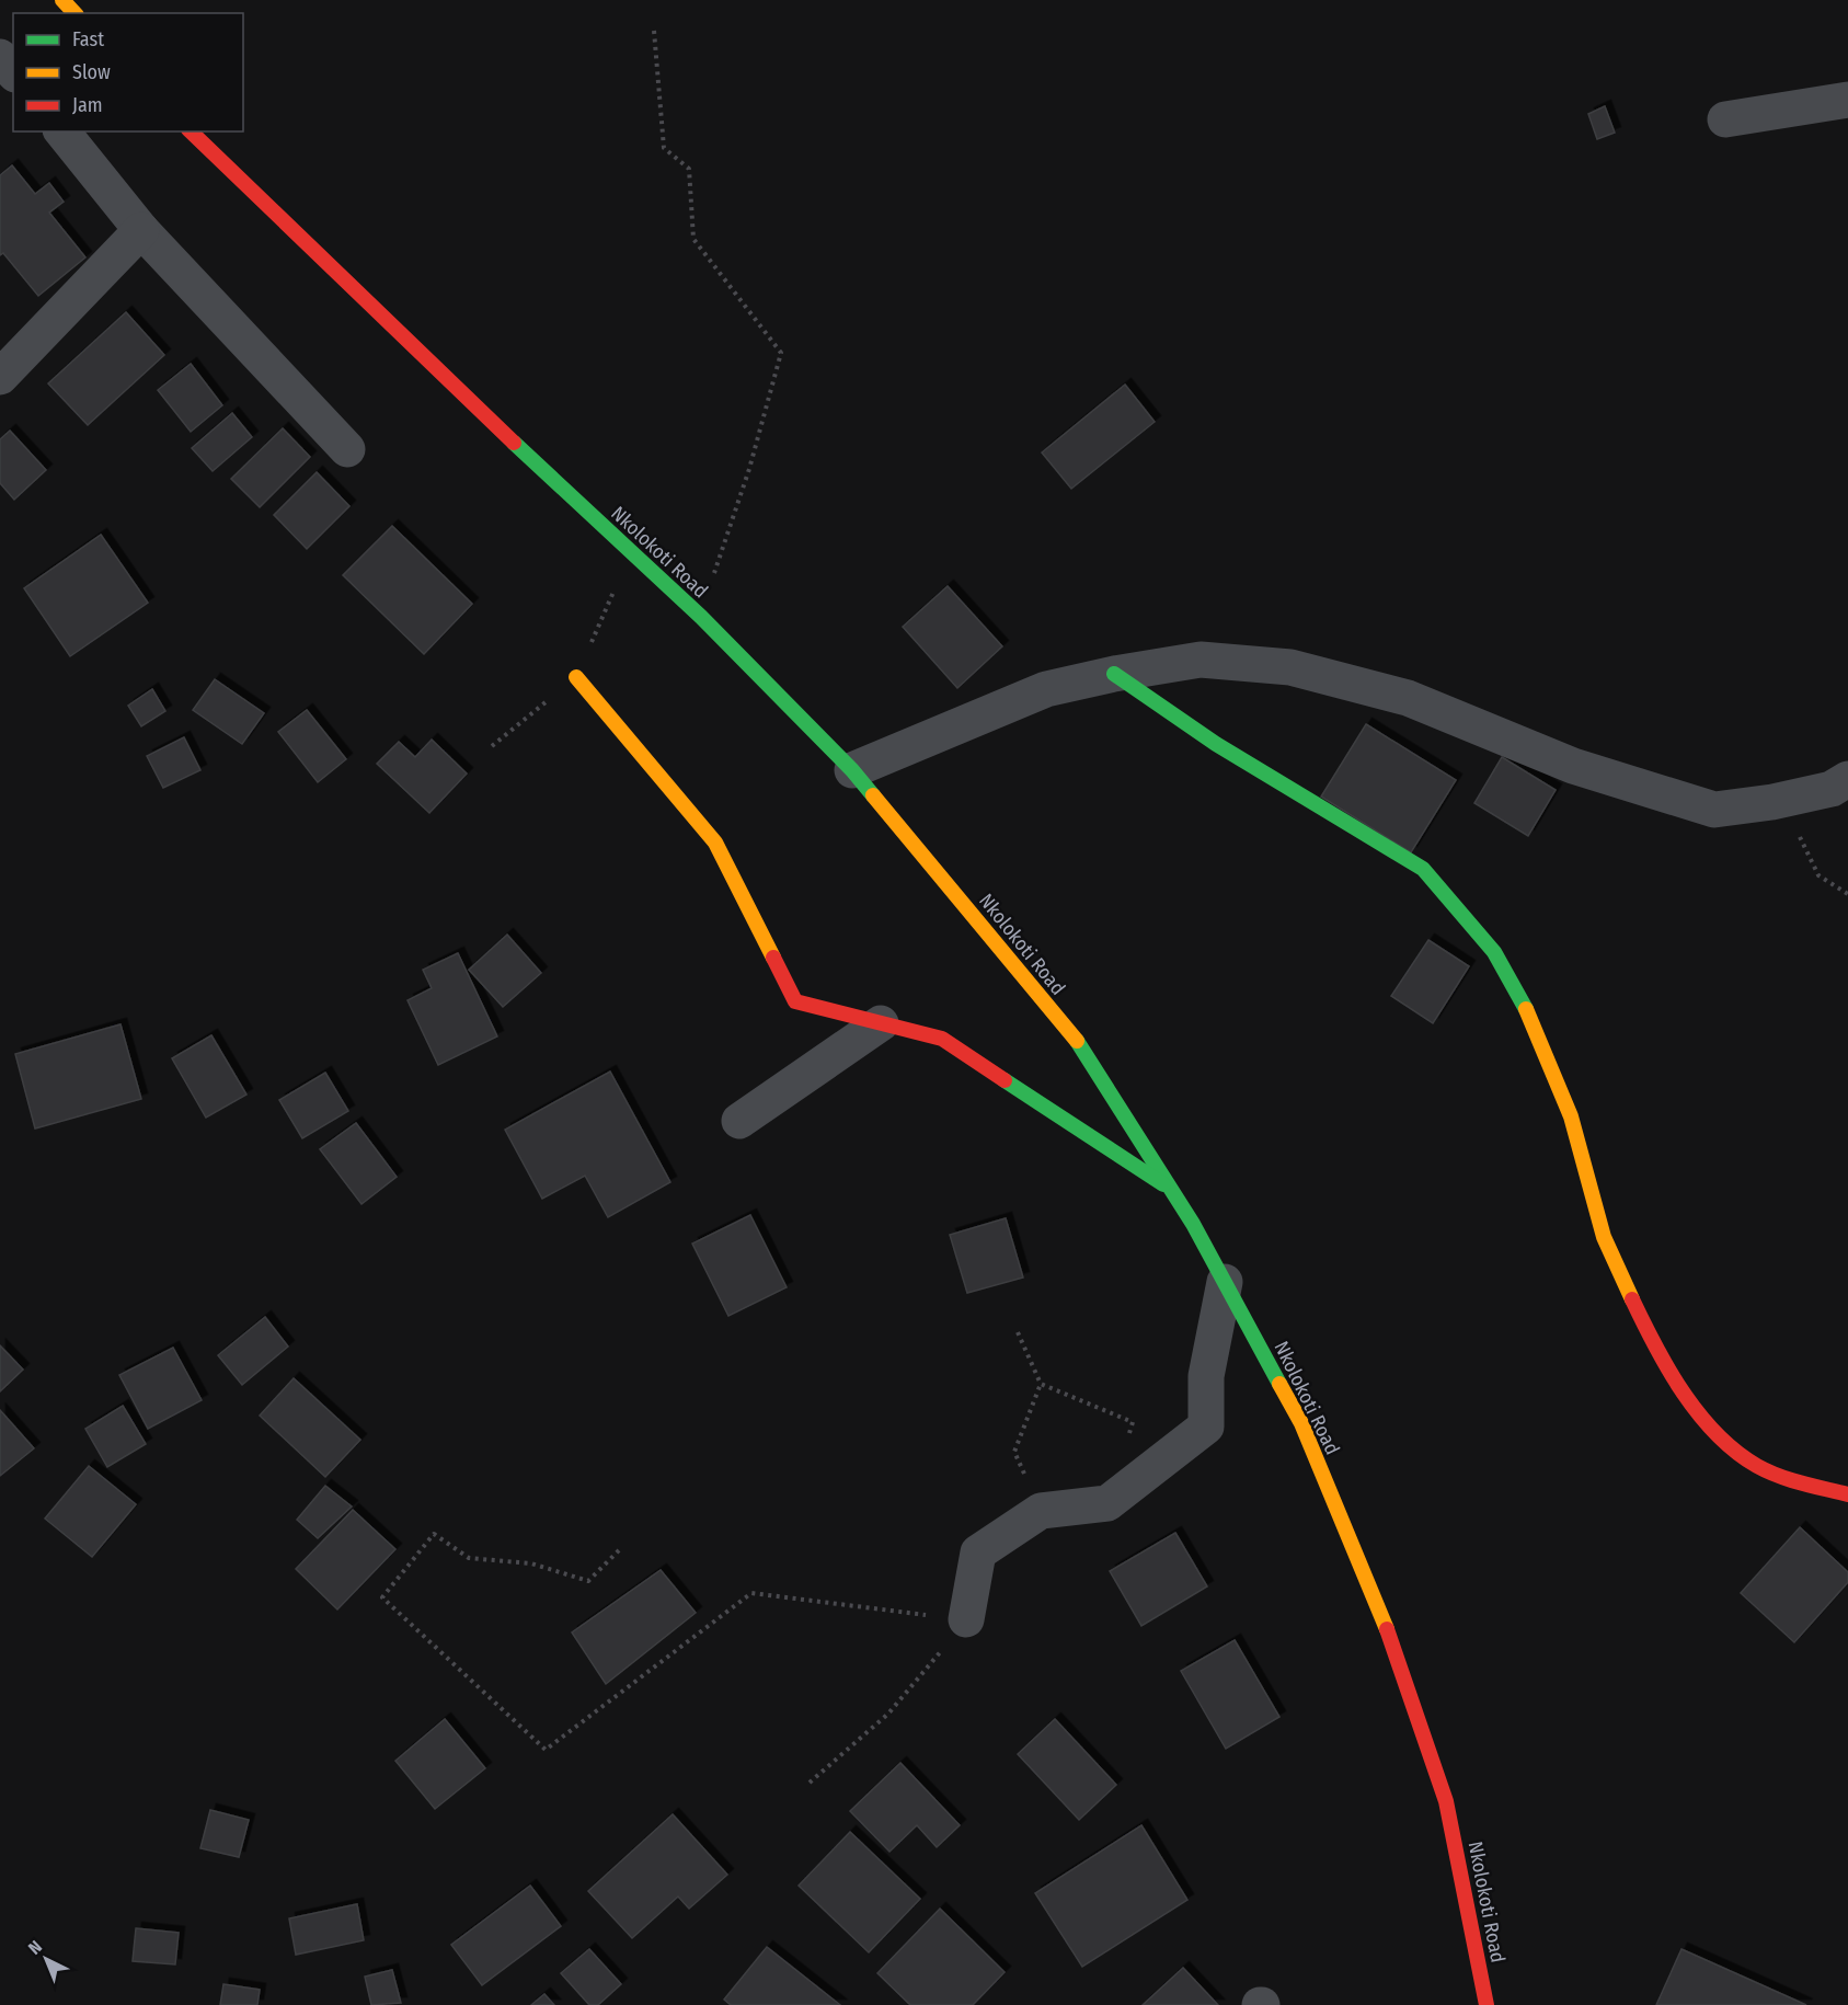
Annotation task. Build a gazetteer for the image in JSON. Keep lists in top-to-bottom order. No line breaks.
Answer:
{"streets":{"main road":["Nkolokoti Road"]},"legend":["Fast","Slow","Jam"],"north":"top left"}
